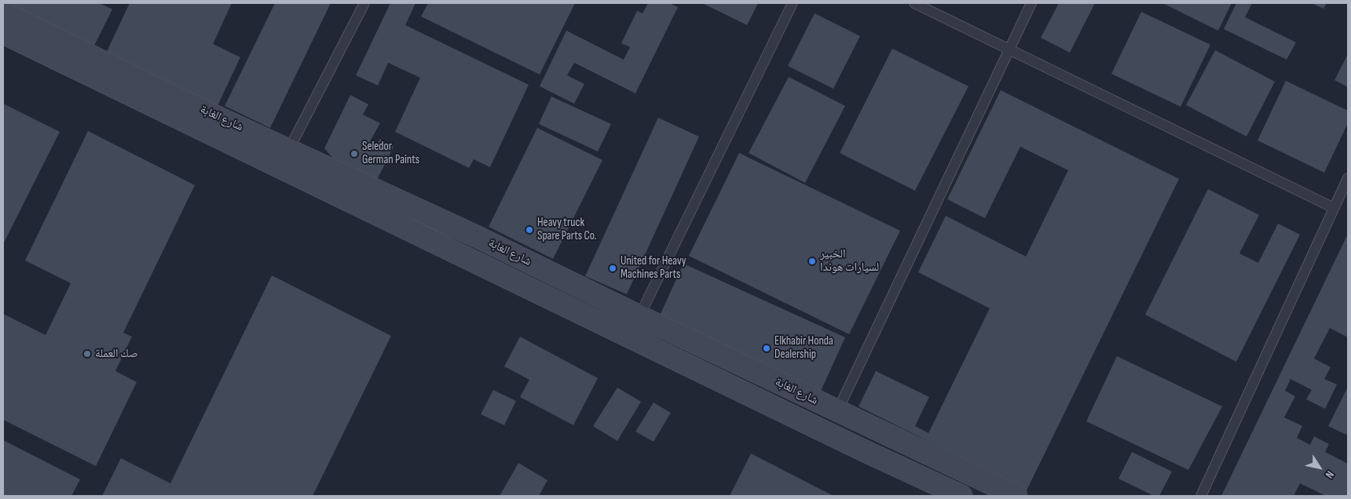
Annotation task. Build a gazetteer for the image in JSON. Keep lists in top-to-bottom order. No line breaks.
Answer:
{"streets":{"main road":["شارع الغابة"]},"places":["Seledor German Paints","Heavy truck Spare Parts Co.","الخبير لسيارات هوندا","United for Heavy Machines Parts","Elkhabir Honda Dealership","صك العملة"],"north":"bottom right"}
